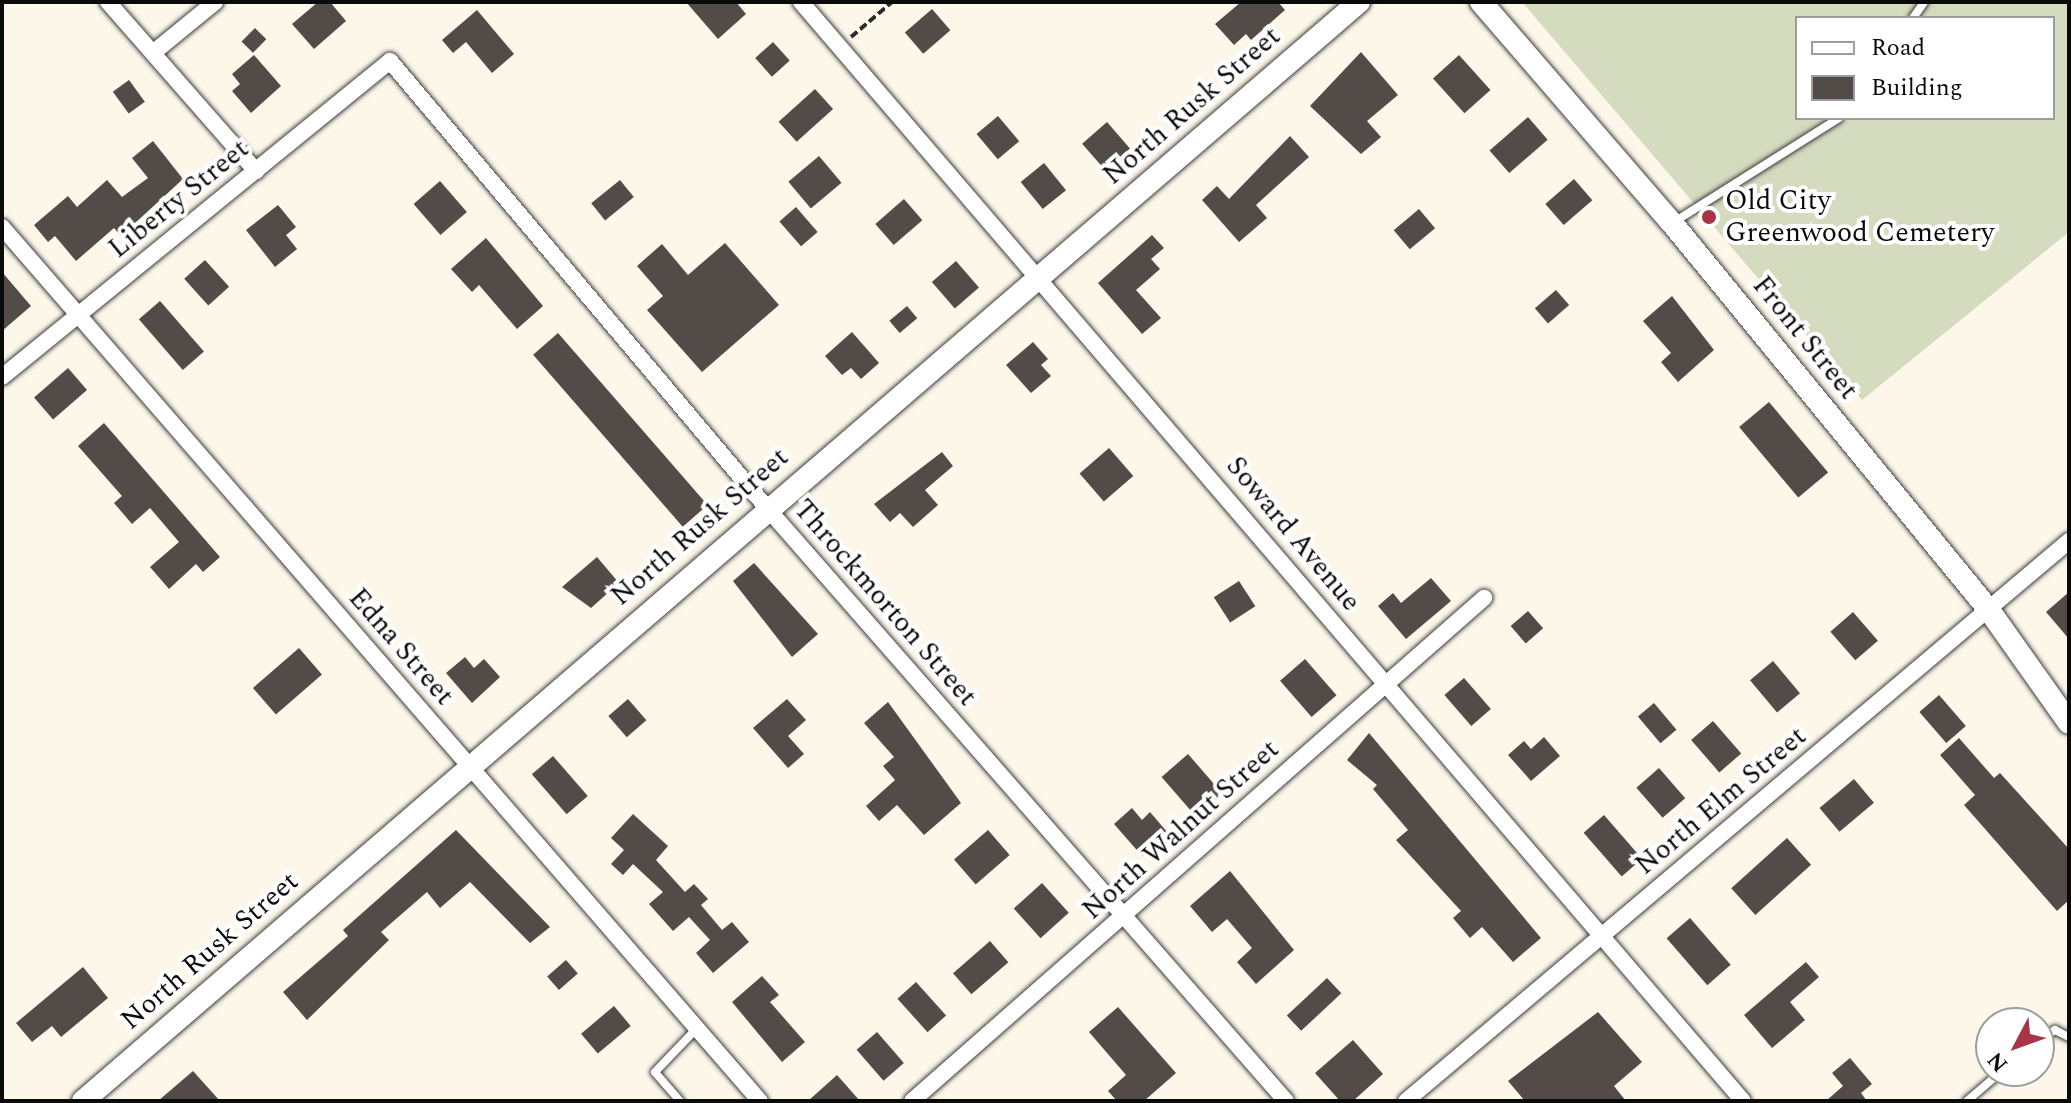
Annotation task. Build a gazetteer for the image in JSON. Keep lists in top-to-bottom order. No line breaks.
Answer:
{"streets":{"street":["North Rusk Street","Liberty Street","Front Street","Soward Avenue","Throckmorton Street","Edna Street","North Elm Street","North Walnut Street"]},"crossings":[["North Rusk Street","Soward Avenue"],["North Rusk Street","Throckmorton Street"],["North Rusk Street","Edna Street"],["Liberty Street","Throckmorton Street"],["Liberty Street","Edna Street"],["Front Street","North Elm Street"],["Soward Avenue","North Elm Street"],["Soward Avenue","North Walnut Street"],["Throckmorton Street","North Walnut Street"]],"places":["Old City Greenwood Cemetery"],"legend":["Road","Building"],"north":"bottom left"}
